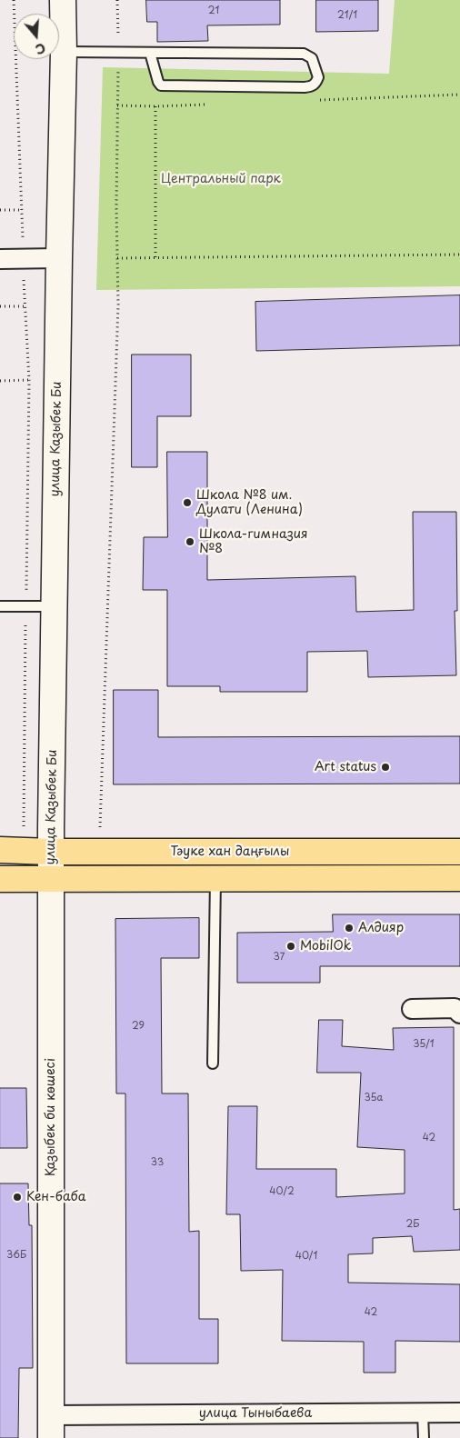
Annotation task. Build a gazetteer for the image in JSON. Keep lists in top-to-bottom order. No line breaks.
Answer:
{"streets":{"main road":["улица Казыбек Би","Тәуке хан даңғылы","Қазыбек би көшесі"],"street":["улица Тыныбаева"]},"crossings":[["улица Казыбек Би","Тәуке хан даңғылы"],["улица Казыбек Би","Қазыбек би көшесі"],["Қазыбек би көшесі","улица Тыныбаева"]],"parks":["Центральный парк"],"places":["Школа №8 им. Дулати (Ленина)","Школа-гимназия №8","Art status","Алдияр","MobilOk","Кен-баба"],"house_numbers":["21","21/1","37","29","35/1","35а","42","33","40/2","2Б","36Б","40/1","42"],"north":"bottom"}
